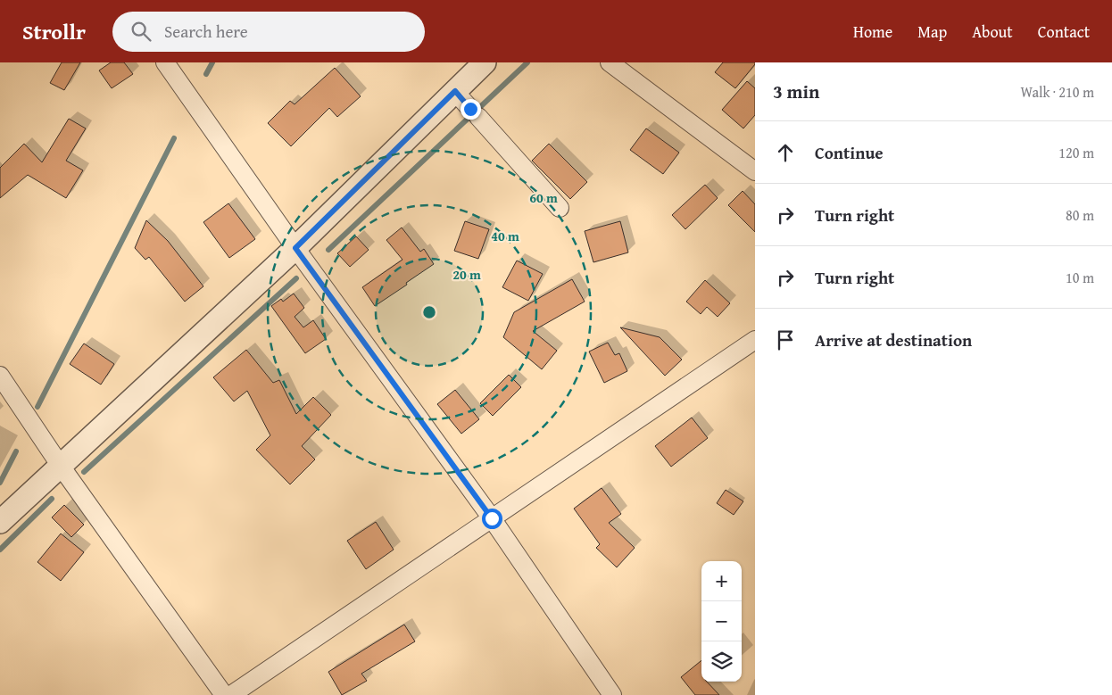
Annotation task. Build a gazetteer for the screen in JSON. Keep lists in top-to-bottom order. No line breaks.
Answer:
{"page":{"header":"Strollr","search":"Search here","nav":["Home","Map","About","Contact"],"heading":["3 min","Walk · 210 m"],"list":[["Continue","120 m"],["Turn right","80 m"],["Turn right","10 m"],"Arrive at destination"],"map_buttons":["+","−"]},"rings":["60 m","40 m","20 m"]}
